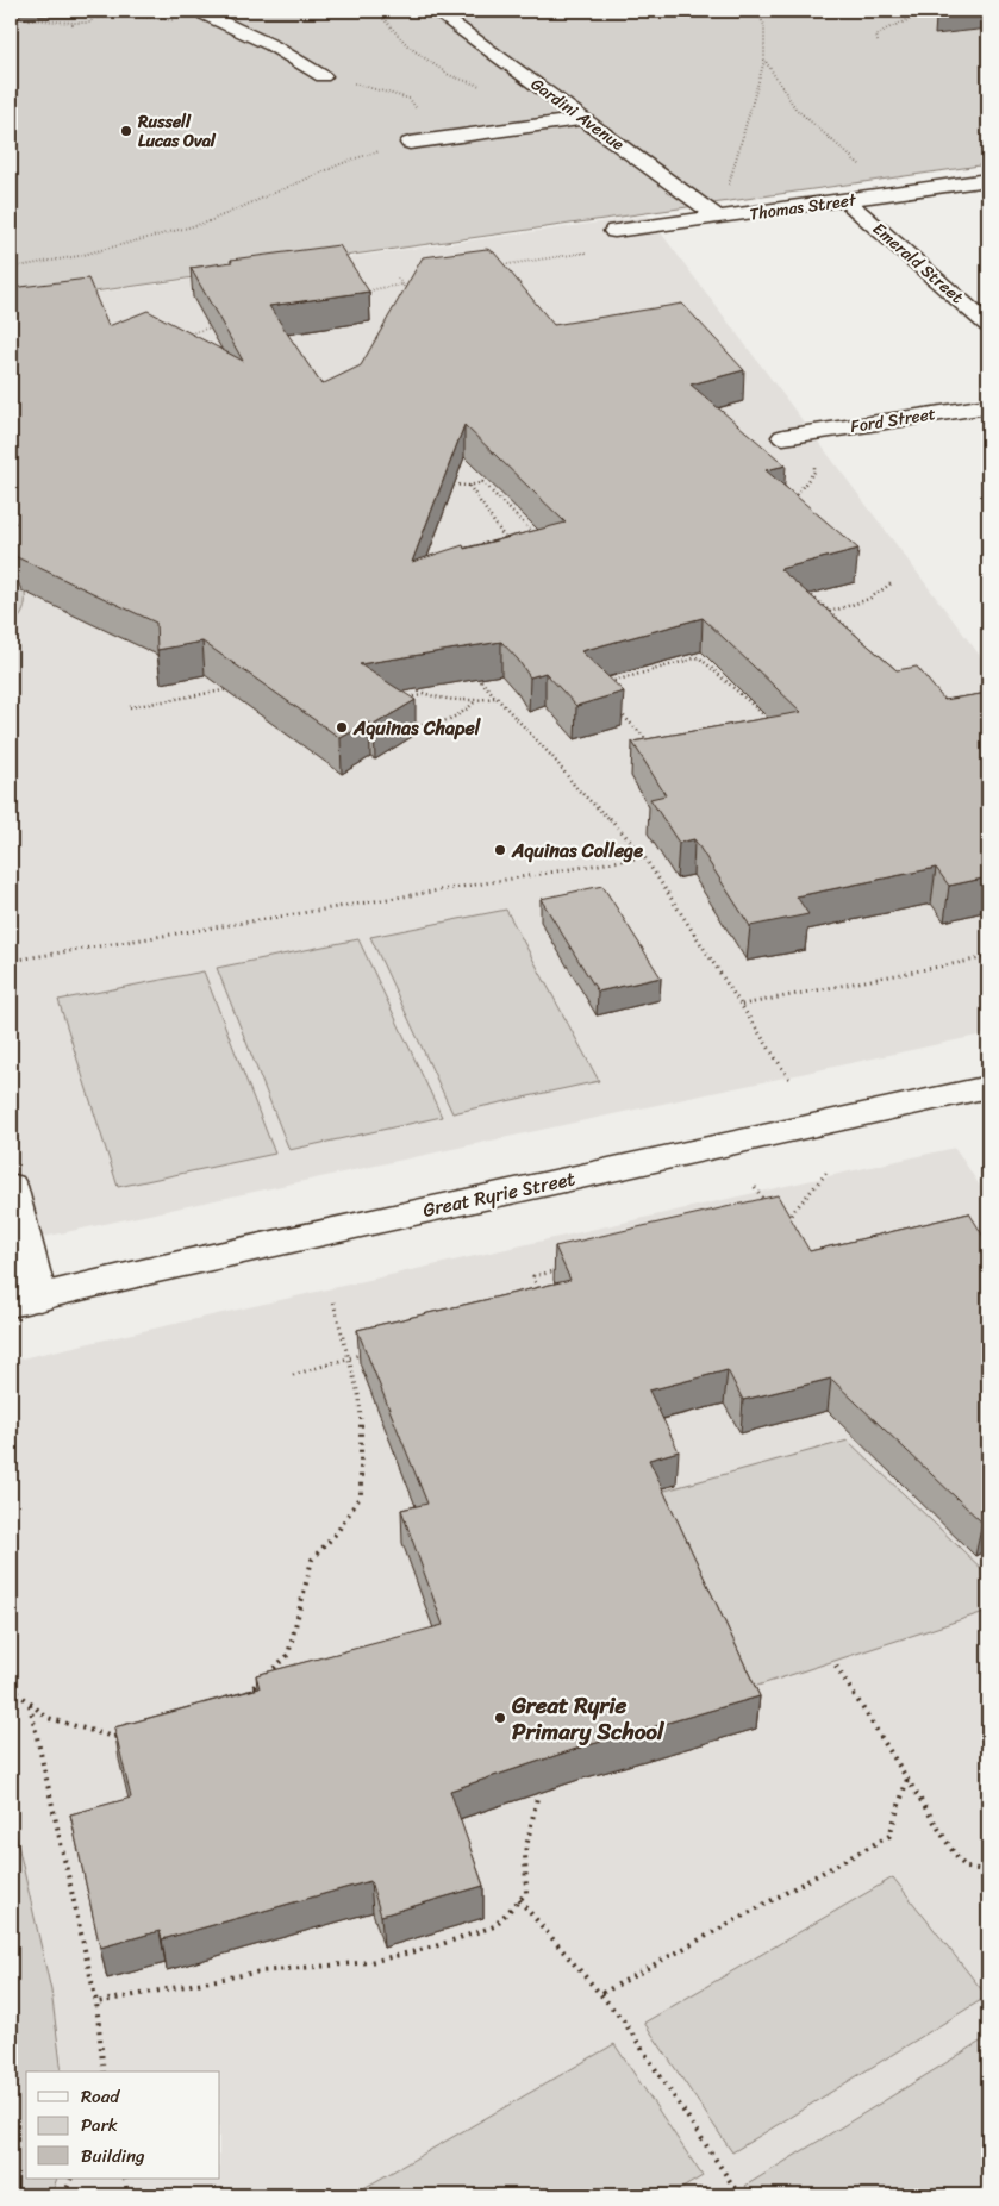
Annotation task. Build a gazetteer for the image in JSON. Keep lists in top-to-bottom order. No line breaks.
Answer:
{"streets":{"street":["Gardini Avenue","Thomas Street","Emerald Street","Ford Street","Great Ryrie Street"]},"crossings":[["Gardini Avenue","Thomas Street"],["Thomas Street","Emerald Street"]],"places":["Russell Lucas Oval","Aquinas Chapel","Aquinas College","Great Ryrie Primary School"],"legend":["Road","Park","Building"]}
